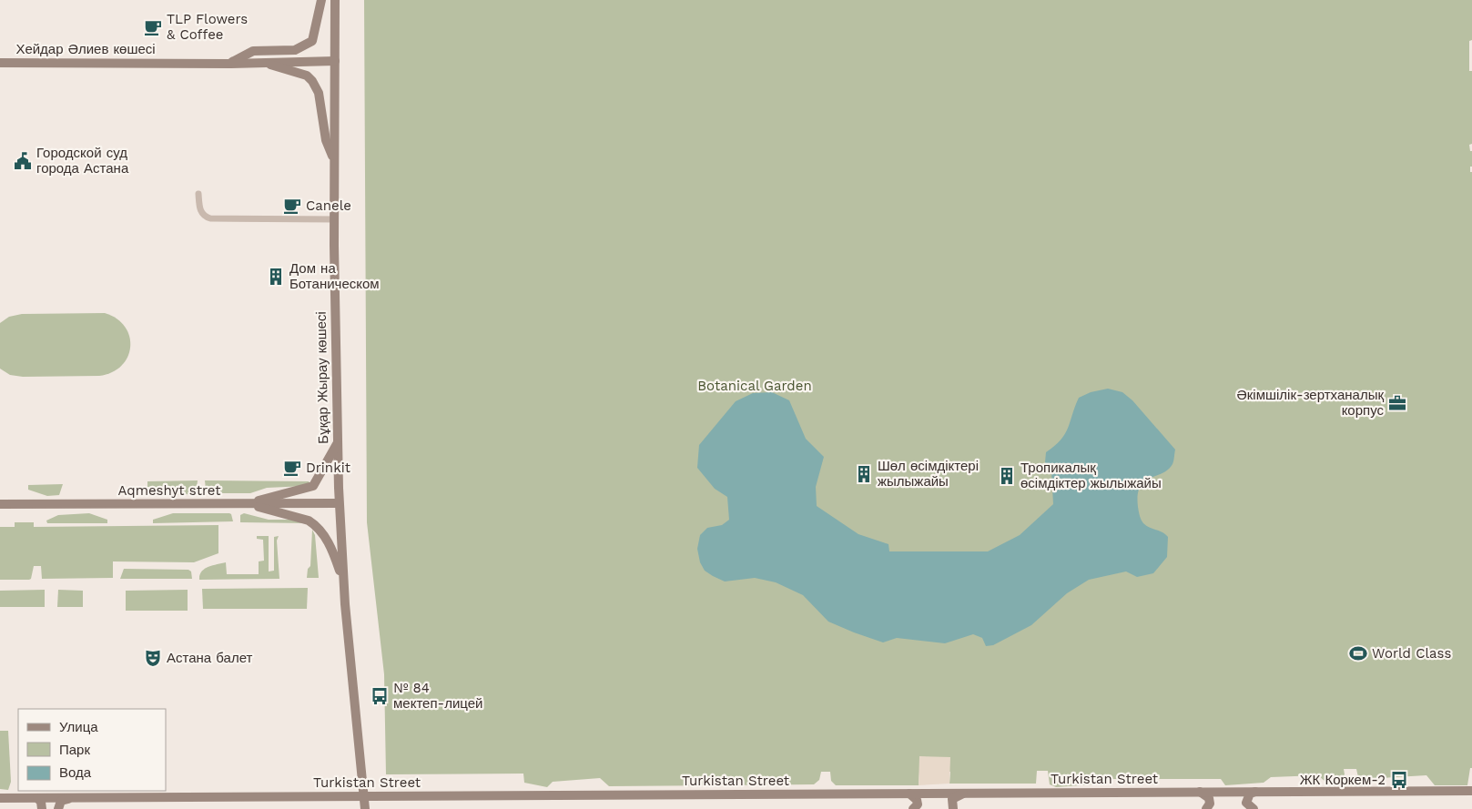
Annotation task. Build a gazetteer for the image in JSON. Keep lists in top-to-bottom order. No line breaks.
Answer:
{"streets":{"street":["Хейдар Әлиев көшесі","Бұқар Жырау көшесі","Aqmeshyt stret","Turkistan Street"]},"crossings":[["Хейдар Әлиев көшесі","Бұқар Жырау көшесі"],["Бұқар Жырау көшесі","Aqmeshyt stret"],["Бұқар Жырау көшесі","Turkistan Street"]],"parks":["Botanical Garden"],"places":{"cafe":["TLP Flowers & Coffee","Canele","Drinkit"],"public building":["Городской суд города Астана"],"building":["Дом на Ботаническом","Шөл өсімдіктері жылыжайы","Тропикалық өсімдіктер жылыжайы"],"office":["Әкімшілік-зертханалық корпус"],"sports":["World Class"],"theatre":["Астана балет"],"bus stop":["№ 84 мектеп-лицей","ЖК Коркем-2"]},"legend":["Улица","Парк","Вода"]}
